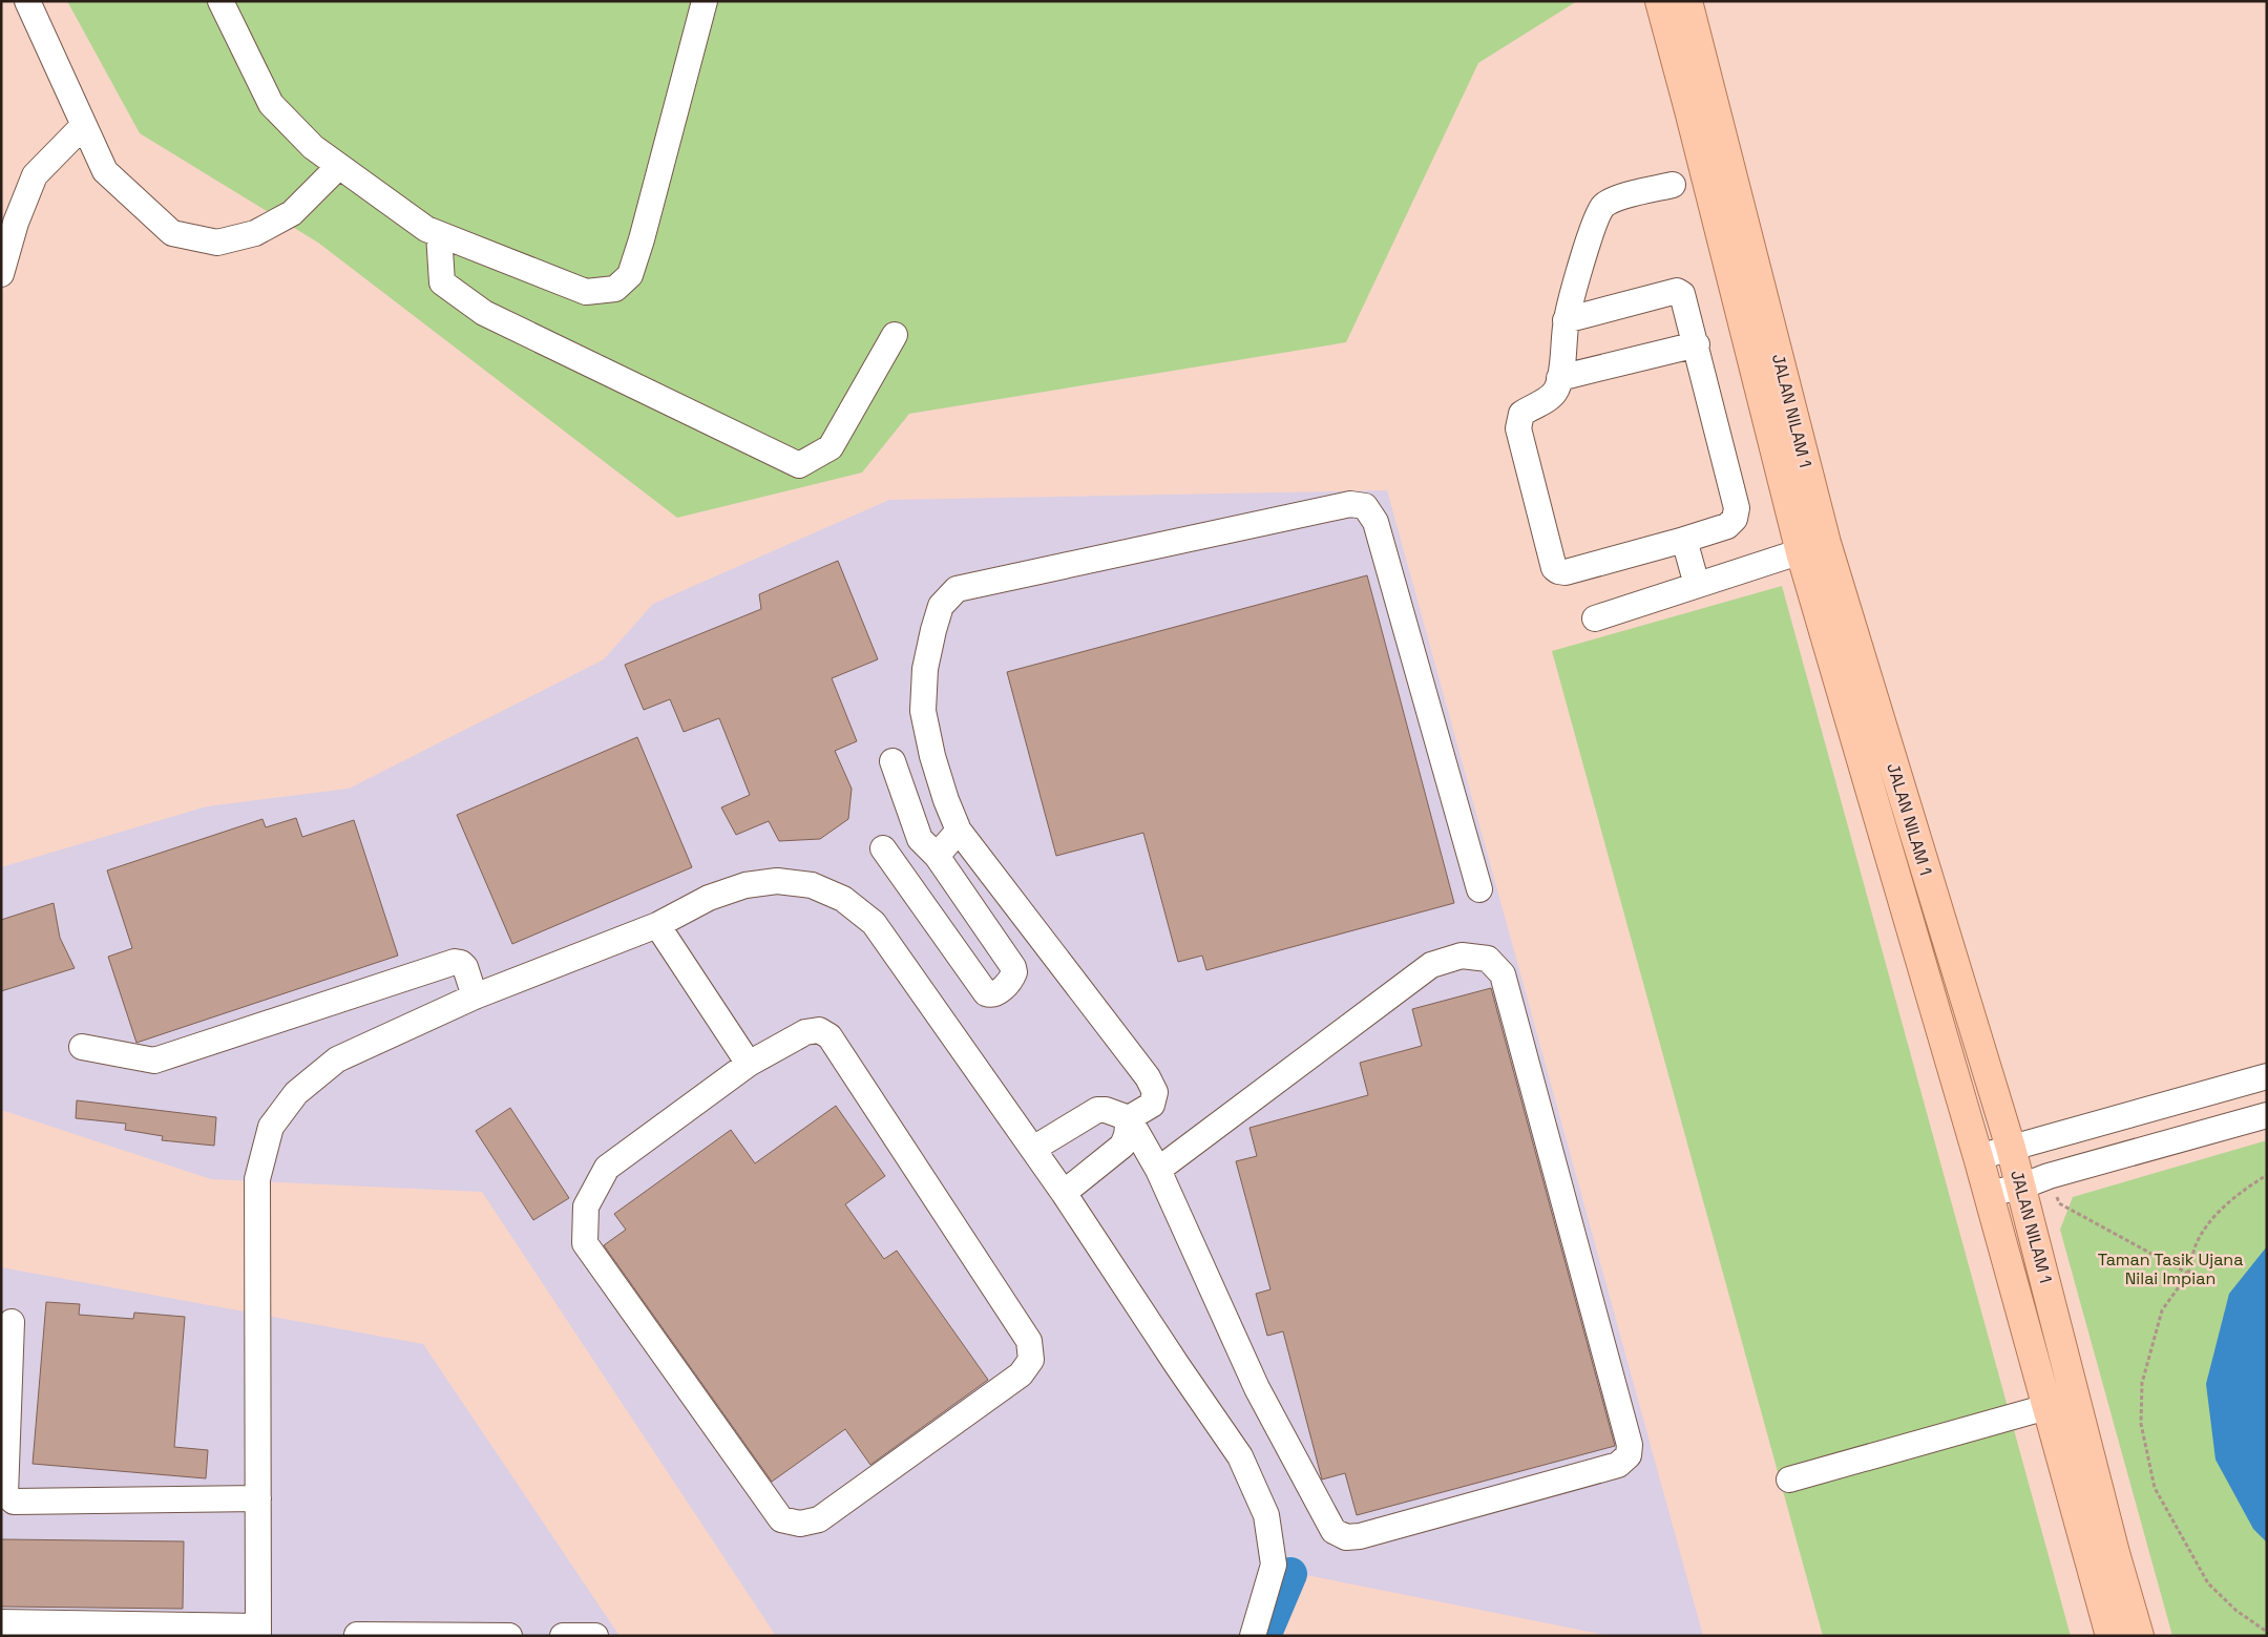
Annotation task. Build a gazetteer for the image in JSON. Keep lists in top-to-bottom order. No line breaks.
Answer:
{"streets":{"main road":["JALAN NILAM 1"]},"parks":["Taman Tasik Ujana Nilai Impian"]}
